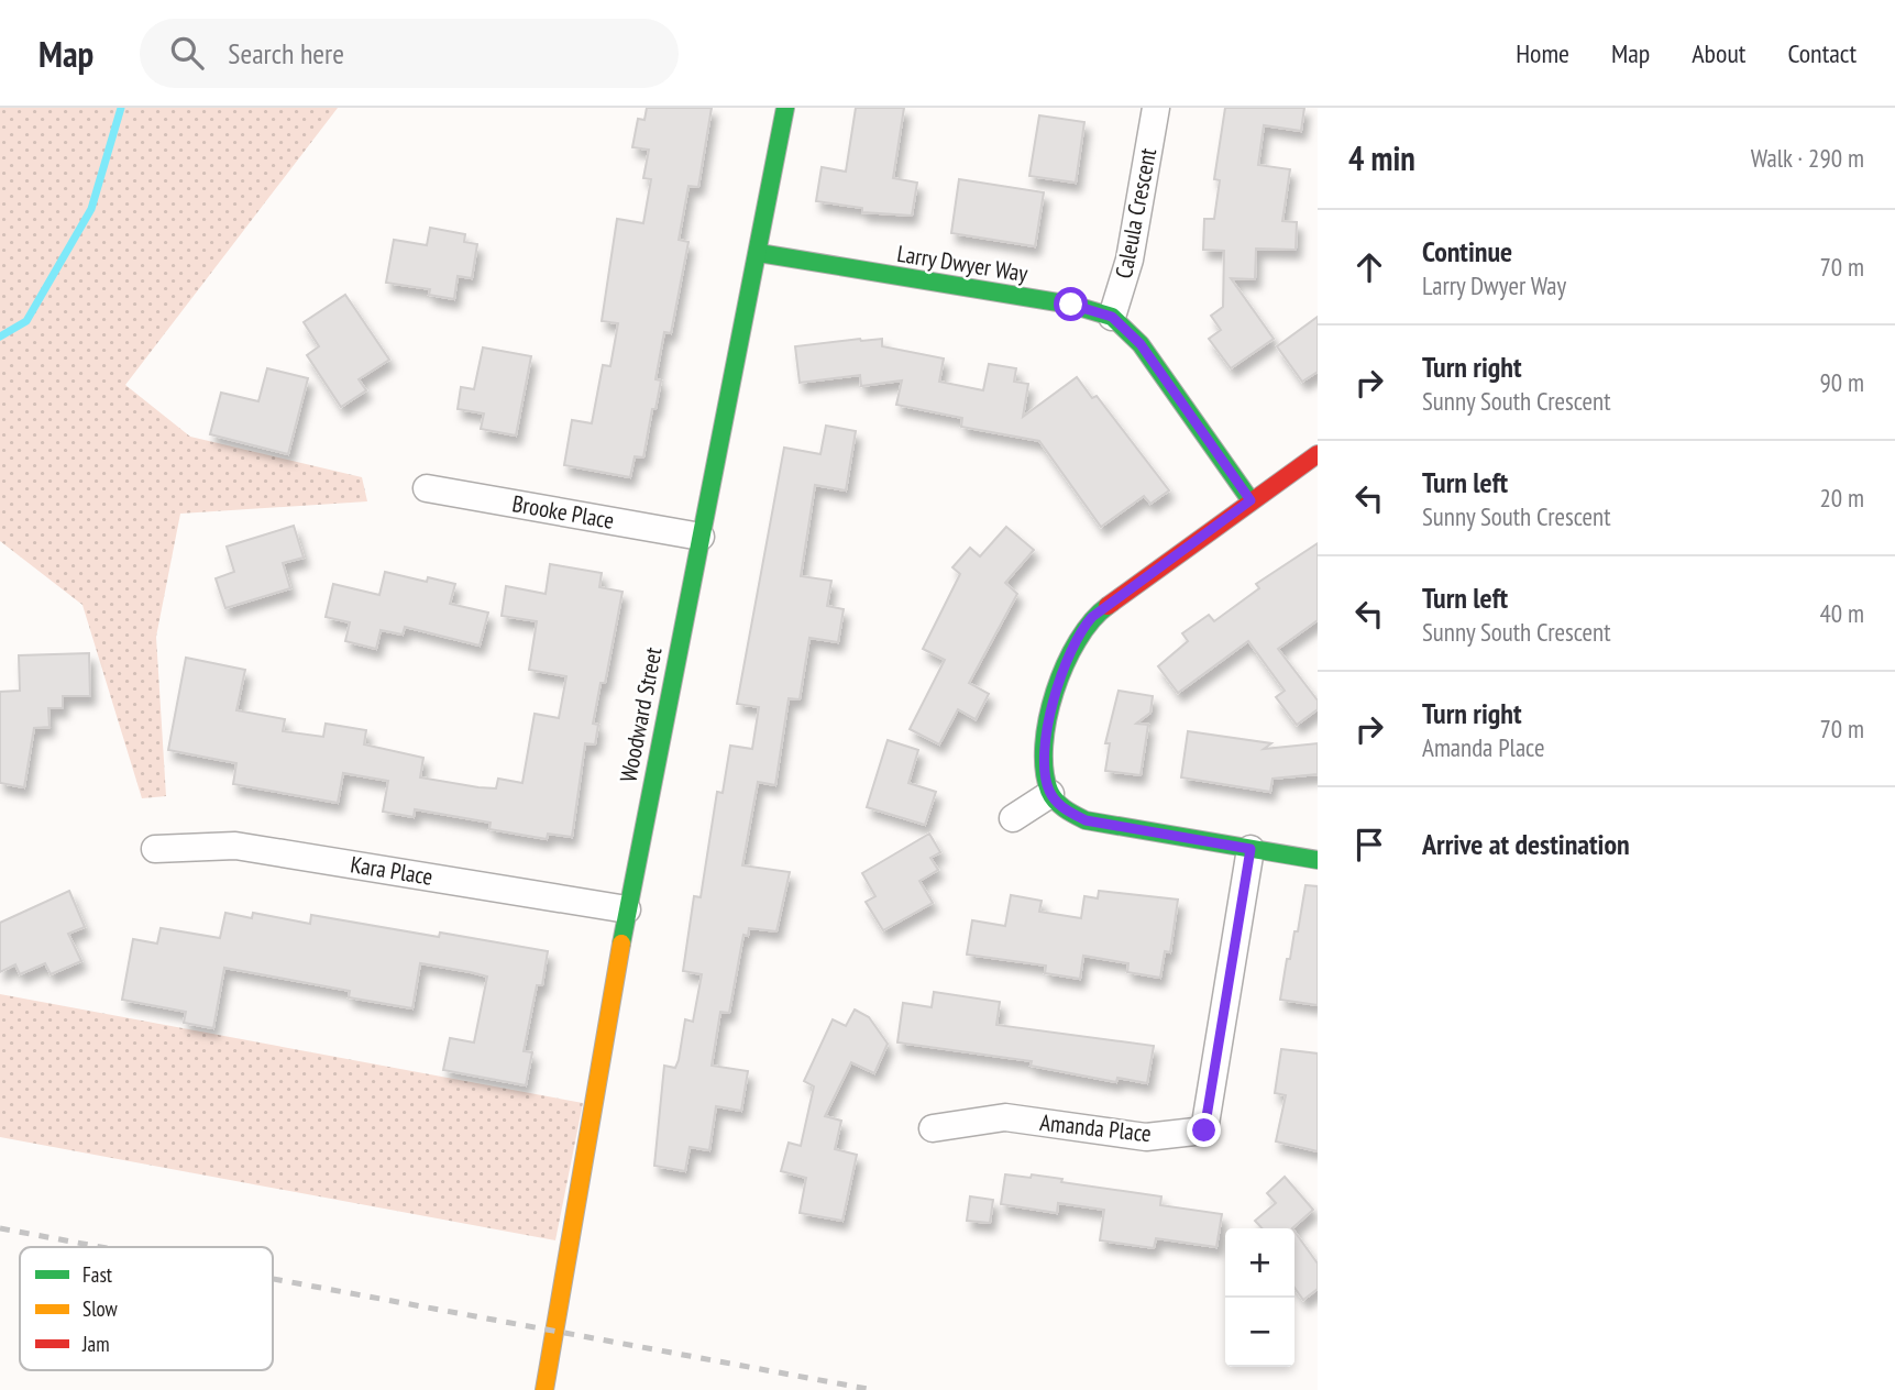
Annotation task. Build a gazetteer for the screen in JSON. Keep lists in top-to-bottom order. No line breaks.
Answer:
{"streets":{"street":["Caleula Crescent","Larry Dwyer Way","Brooke Place","Woodward Street","Kara Place","Amanda Place"]},"crossings":[["Caleula Crescent","Larry Dwyer Way"],["Larry Dwyer Way","Woodward Street"],["Brooke Place","Woodward Street"],["Woodward Street","Kara Place"]],"legend":["Fast","Slow","Jam"],"page":{"header":"Map","search":"Search here","nav":["Home","Map","About","Contact"],"heading":["4 min","Walk · 290 m"],"list":[["Continue","Larry Dwyer Way","70 m"],["Turn right","Sunny South Crescent","90 m"],["Turn left","Sunny South Crescent","20 m"],["Turn left","Sunny South Crescent","40 m"],["Turn right","Amanda Place","70 m"],"Arrive at destination"],"map_buttons":["+","−"]}}
